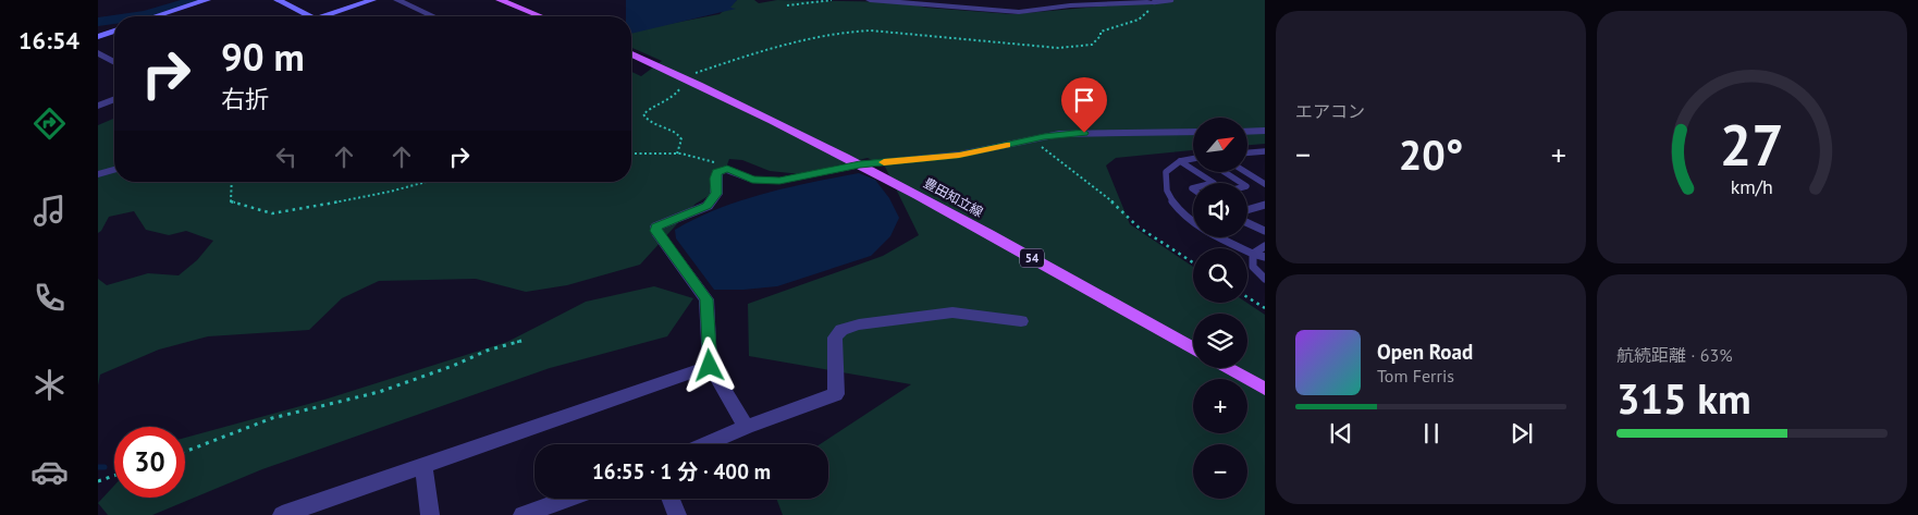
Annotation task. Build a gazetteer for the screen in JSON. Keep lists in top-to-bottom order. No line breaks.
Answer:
{"streets":{"main road":["豊田知立線","54"]},"north":"top right","page":{"tabs":"16:54","tile":["エアコン",["航続距離 · 63%","315 km"]],"turn":["90 m","右折"],"map_buttons":["+","−"],"heat":["−","20°","+"],"song":["Open Road","Tom Ferris"],"limit":"30","trip":"16:55 · 1 分 · 400 m","gauge":["27","km/h"]}}
